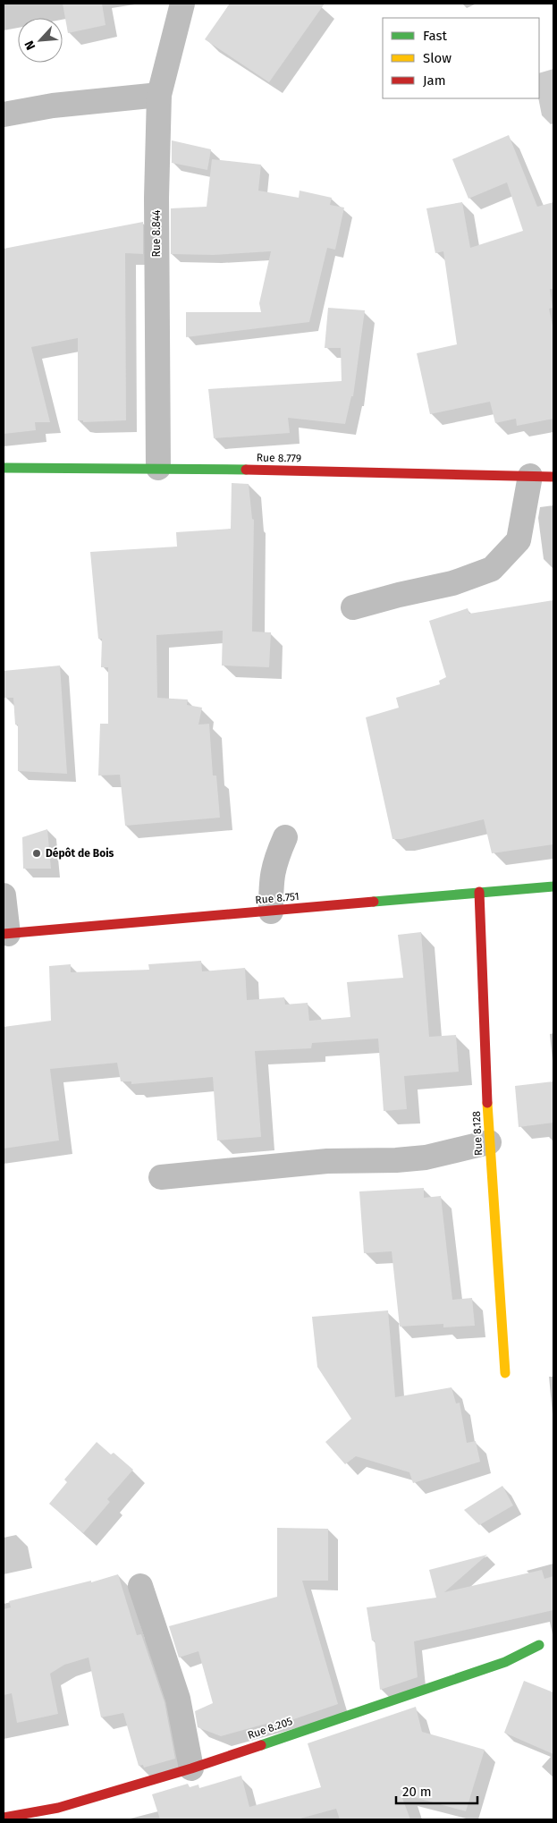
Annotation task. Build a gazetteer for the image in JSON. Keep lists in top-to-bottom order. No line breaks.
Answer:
{"streets":{"street":["Rue 8.844","Rue 8.779","Rue 8.751","Rue 8.128","Rue 8.205"]},"crossings":[["Rue 8.844","Rue 8.779"],["Rue 8.751","Rue 8.128"]],"places":["Dépôt de Bois"],"legend":["Fast","Slow","Jam"],"scale_bar":"20 m","north":"bottom left"}
